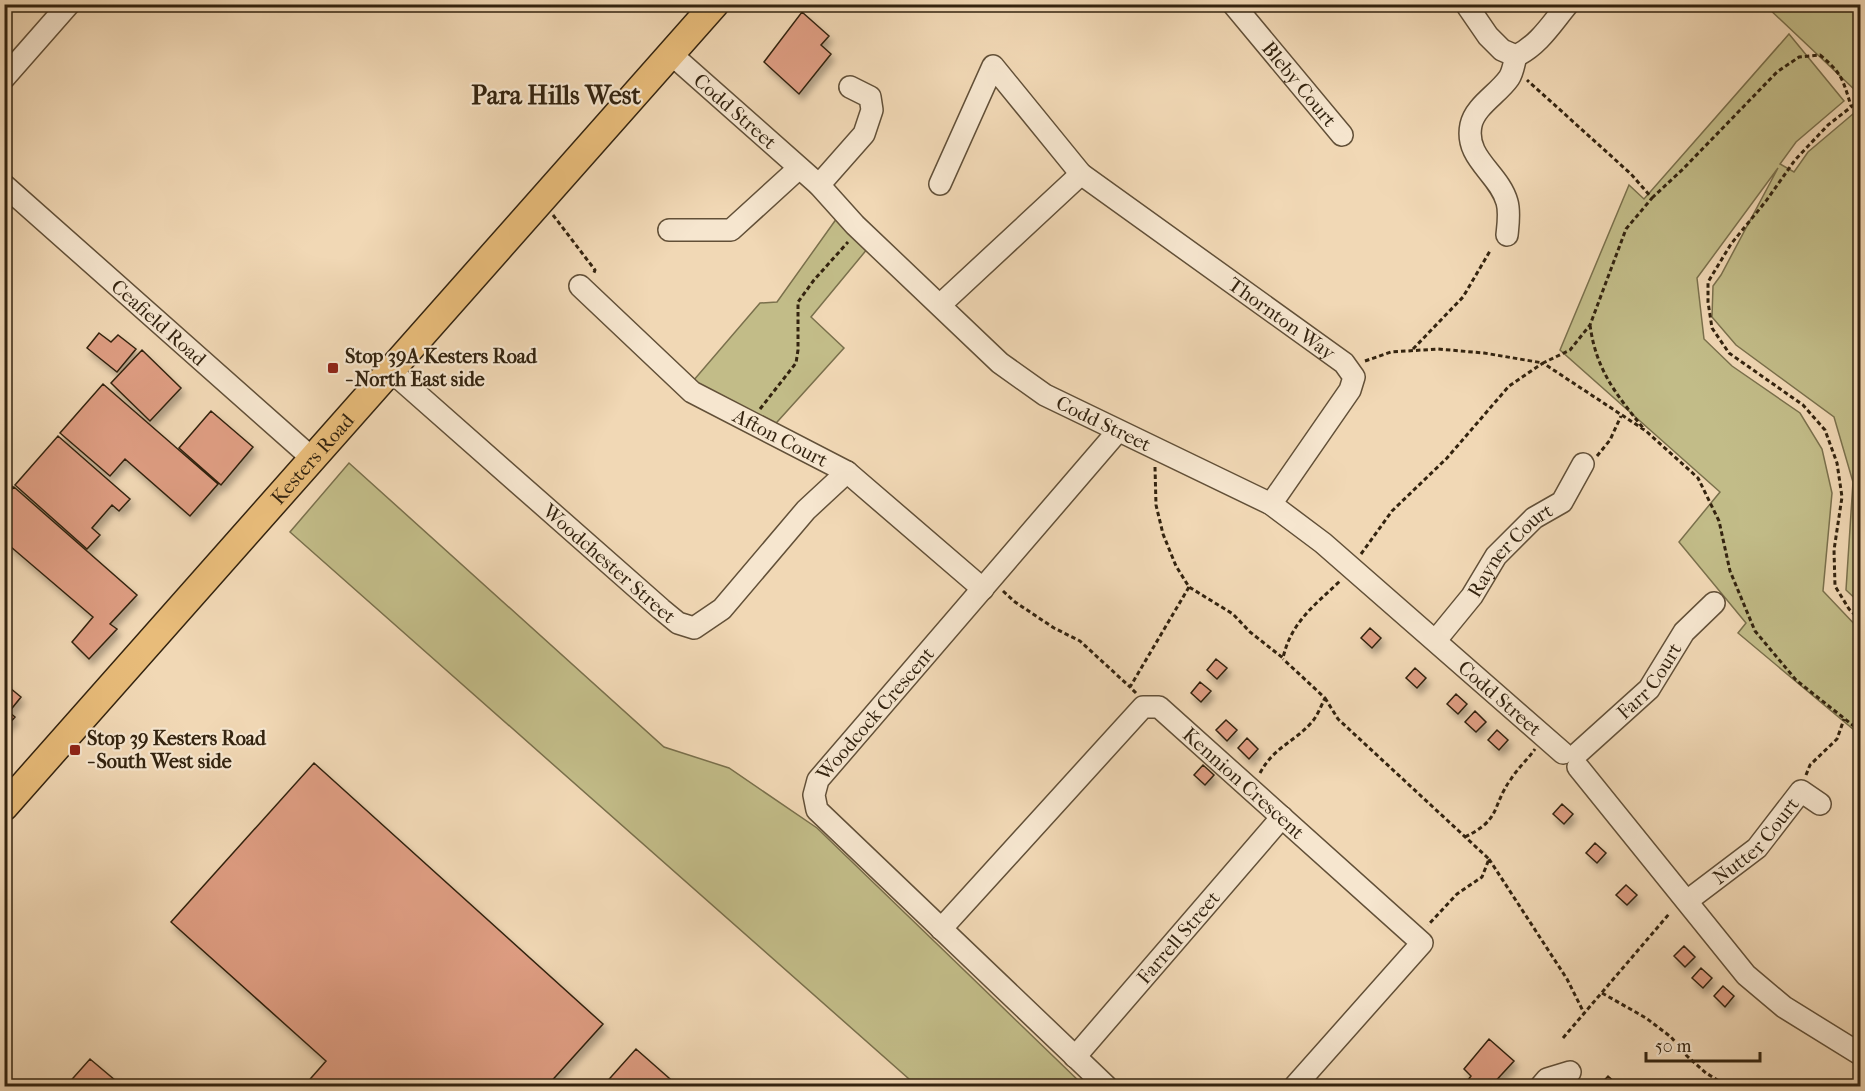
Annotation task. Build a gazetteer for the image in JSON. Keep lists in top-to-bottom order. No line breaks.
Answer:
{"streets":{"main road":["Kesters Road"],"street":["Bleby Court","Codd Street","Thornton Way","Ceafield Road","Afton Court","Rayner Court","Woodchester Street","Farr Court","Woodcock Crescent","Kennion Crescent","Nutter Court","Farrell Street"]},"crossings":[["Codd Street","Thornton Way"],["Codd Street","Kesters Road"],["Codd Street","Rayner Court"],["Codd Street","Farr Court"],["Codd Street","Woodcock Crescent"],["Codd Street","Nutter Court"],["Ceafield Road","Kesters Road"],["Afton Court","Woodchester Street"],["Afton Court","Woodcock Crescent"],["Kesters Road","Woodchester Street"],["Woodcock Crescent","Kennion Crescent"],["Woodcock Crescent","Farrell Street"],["Kennion Crescent","Farrell Street"]],"districts":["Para Hills West"],"places":{"transit":["Stop 39A Kesters Road - North East side","Stop 39 Kesters Road - South West side"]},"scale_bar":"50 m"}
